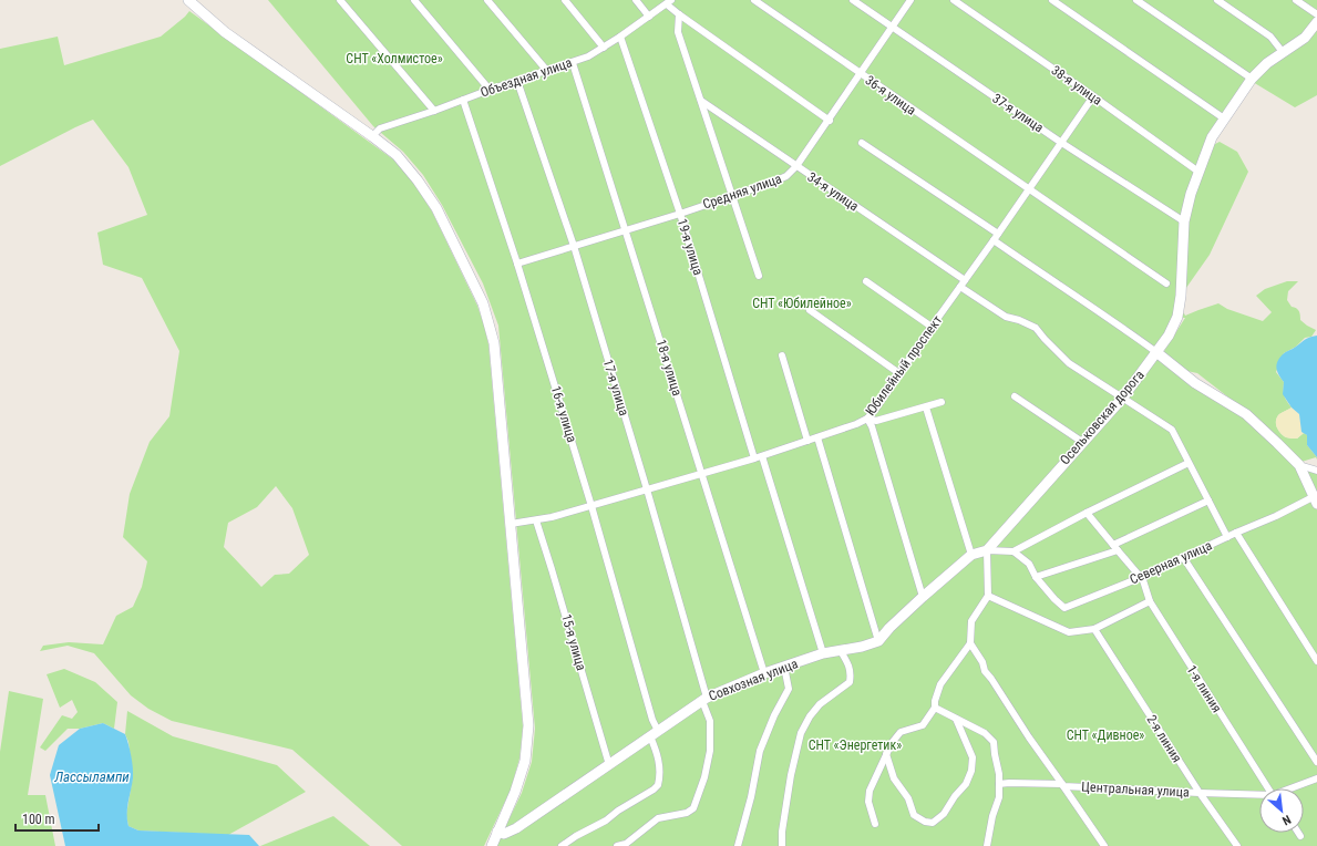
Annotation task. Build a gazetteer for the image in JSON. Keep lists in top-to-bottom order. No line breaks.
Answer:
{"streets":{"street":["Объездная улица","38-я улица","36-я улица","37-я улица","Средняя улица","34-я улица","19-я улица","Юбилейный проспект","18-я улица","17-я улица","16-я улица","Осельковская дорога","Северная улица","15-я улица","Совхозная улица","1-я линия","2-я линия","Центральная улица"]},"crossings":[["Объездная улица","19-я улица"],["Объездная улица","18-я улица"],["Объездная улица","17-я улица"],["Объездная улица","16-я улица"],["38-я улица","Юбилейный проспект"],["38-я улица","Осельковская дорога"],["36-я улица","Средняя улица"],["36-я улица","Юбилейный проспект"],["37-я улица","Средняя улица"],["37-я улица","Юбилейный проспект"],["37-я улица","Осельковская дорога"],["Средняя улица","34-я улица"],["Средняя улица","19-я улица"],["Средняя улица","18-я улица"],["Средняя улица","17-я улица"],["Средняя улица","16-я улица"],["34-я улица","Юбилейный проспект"],["34-я улица","Осельковская дорога"],["34-я улица","Северная улица"],["19-я улица","Юбилейный проспект"],["Юбилейный проспект","18-я улица"],["Юбилейный проспект","17-я улица"],["Юбилейный проспект","16-я улица"],["Юбилейный проспект","15-я улица"],["18-я улица","Совхозная улица"],["17-я улица","Совхозная улица"],["16-я улица","Совхозная улица"],["Северная улица","1-я линия"],["15-я улица","Совхозная улица"],["2-я линия","Центральная улица"]],"water":["Лассылампи"],"parks":["СНТ «Холмистое»","СНТ «Юбилейное»","СНТ «Дивное»","СНТ «Энергетик»"],"scale_bar":"100 m","north":"bottom right"}
